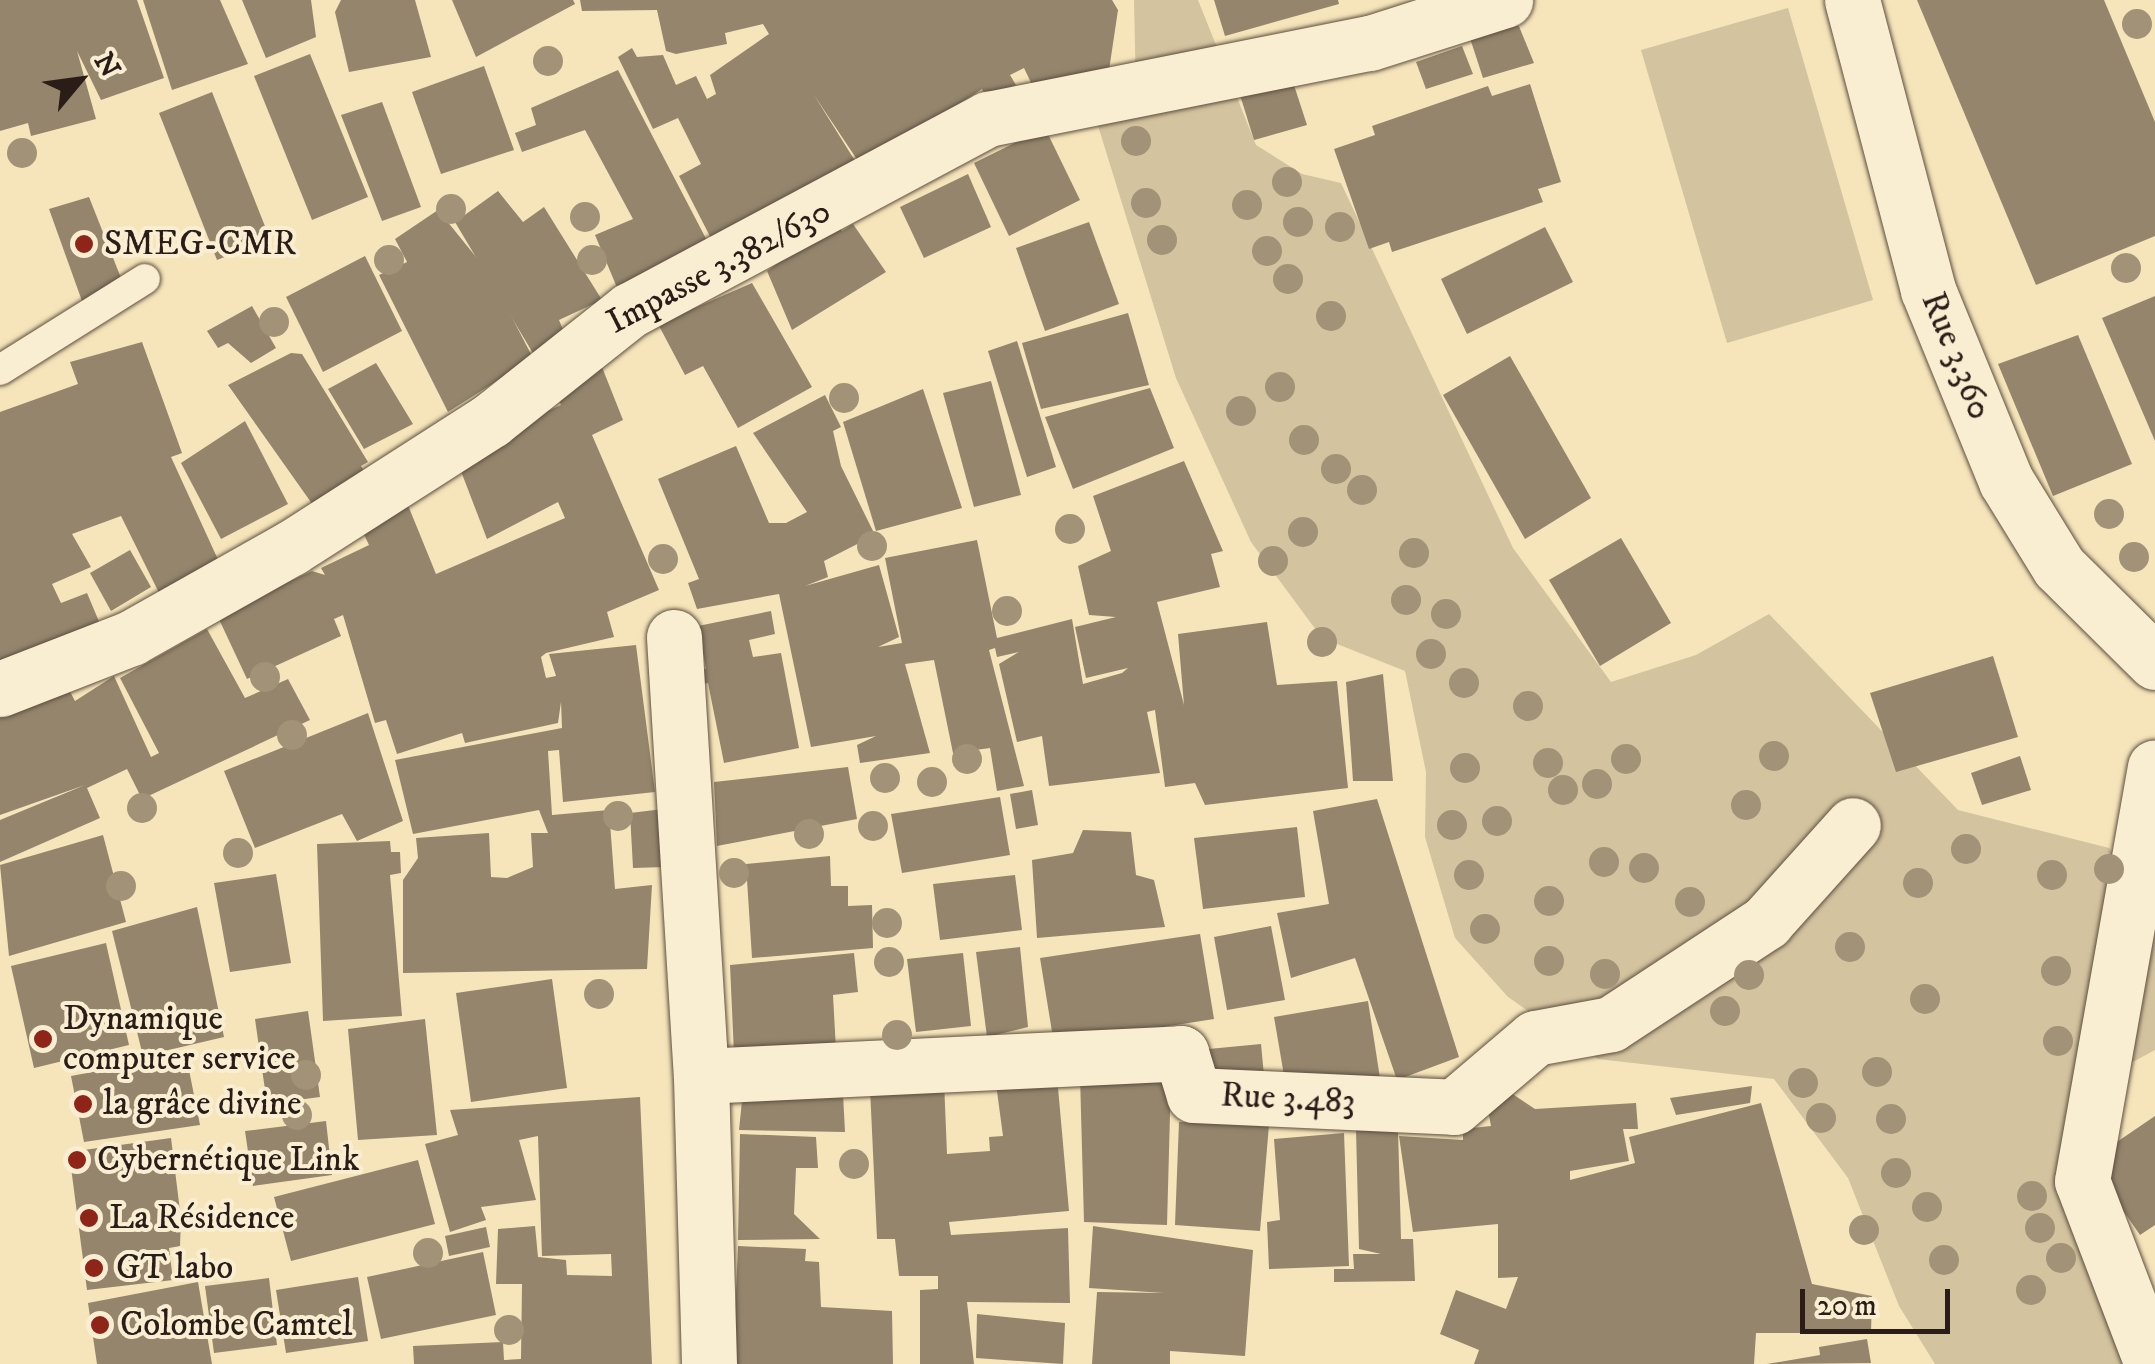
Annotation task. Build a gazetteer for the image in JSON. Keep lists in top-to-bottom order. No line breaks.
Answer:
{"streets":{"street":["Impasse 3.382/630","Rue 3.360","Rue 3.483"]},"places":["SMEG-CMR","Dynamique computer service","la grâce divine","Cybernétique Link","La Résidence","GT labo","Colombe Camtel"],"scale_bar":"20 m","north":"top right"}
